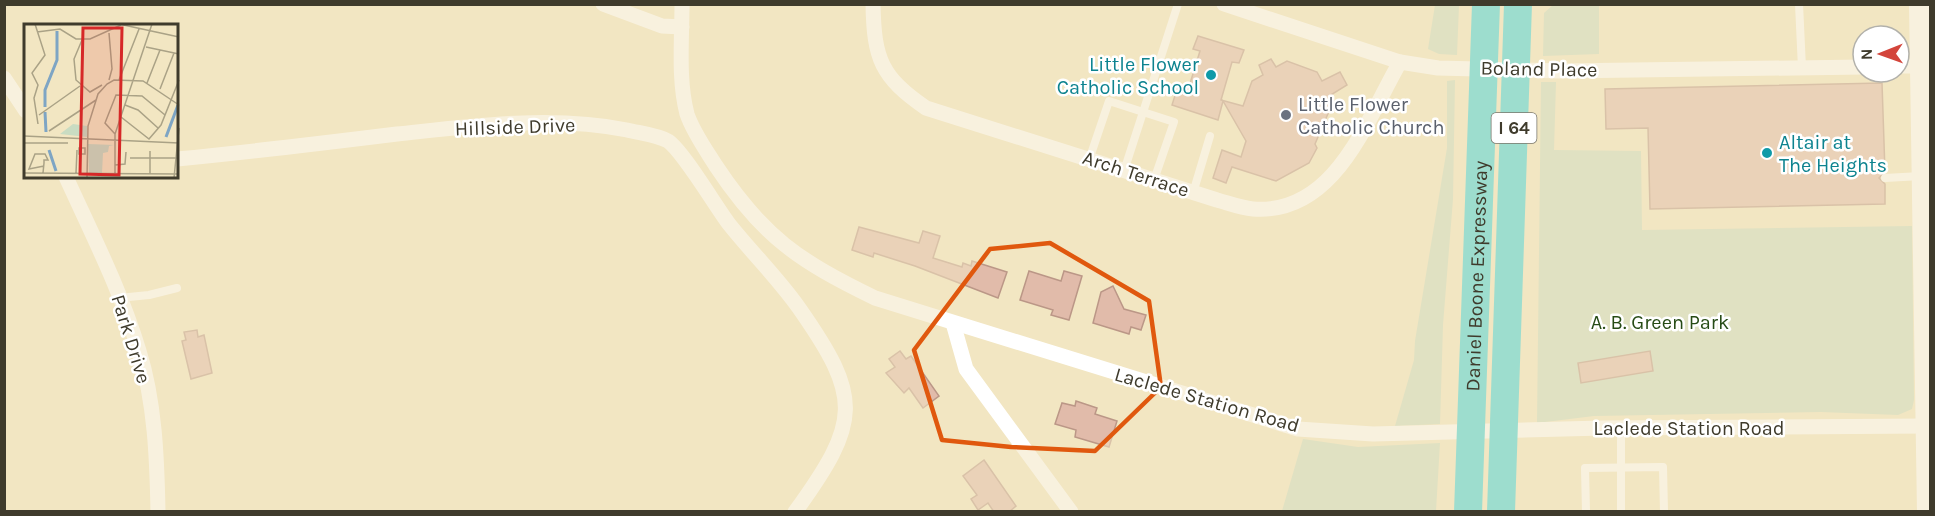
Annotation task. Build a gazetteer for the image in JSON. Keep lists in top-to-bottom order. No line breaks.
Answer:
{"streets":{"highway":["I 64","Daniel Boone Expressway"],"street":["Boland Place","Hillside Drive","Arch Terrace","Park Drive","Laclede Station Road"]},"crossings":[["Boland Place","Arch Terrace"]],"parks":["A. B. Green Park"],"places":["Little Flower Catholic School","Little Flower Catholic Church","Altair at The Heights"],"north":"left"}
